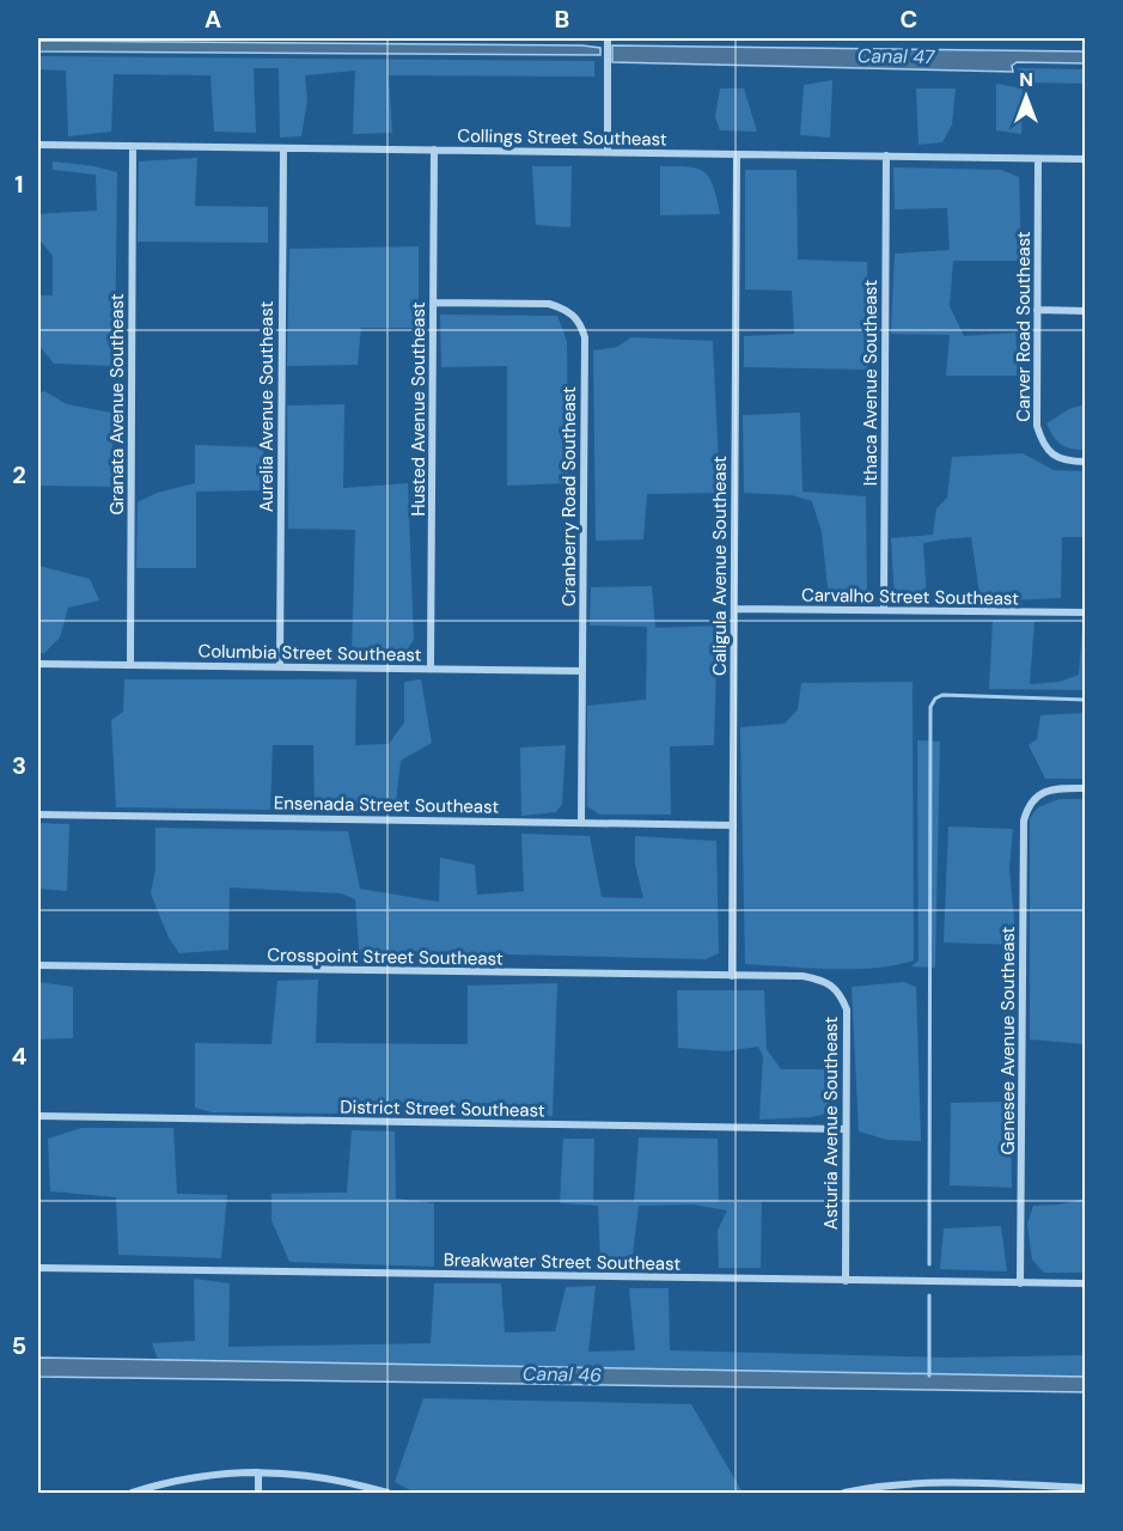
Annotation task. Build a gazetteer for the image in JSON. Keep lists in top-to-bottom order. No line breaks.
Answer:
{"streets":{"street":["Collings Street Southeast","Carver Road Southeast","Ithaca Avenue Southeast","Granata Avenue Southeast","Aurelia Avenue Southeast","Husted Avenue Southeast","Cranberry Road Southeast","Caligula Avenue Southeast","Carvalho Street Southeast","Columbia Street Southeast","Ensenada Street Southeast","Crosspoint Street Southeast","Genesee Avenue Southeast","District Street Southeast","Asturia Avenue Southeast","Breakwater Street Southeast"]},"crossings":[["Collings Street Southeast","Carver Road Southeast"],["Collings Street Southeast","Ithaca Avenue Southeast"],["Collings Street Southeast","Granata Avenue Southeast"],["Collings Street Southeast","Aurelia Avenue Southeast"],["Collings Street Southeast","Husted Avenue Southeast"],["Collings Street Southeast","Caligula Avenue Southeast"],["Ithaca Avenue Southeast","Carvalho Street Southeast"],["Granata Avenue Southeast","Columbia Street Southeast"],["Aurelia Avenue Southeast","Columbia Street Southeast"],["Husted Avenue Southeast","Cranberry Road Southeast"],["Husted Avenue Southeast","Columbia Street Southeast"],["Cranberry Road Southeast","Columbia Street Southeast"],["Cranberry Road Southeast","Ensenada Street Southeast"],["Caligula Avenue Southeast","Carvalho Street Southeast"],["Caligula Avenue Southeast","Ensenada Street Southeast"],["Caligula Avenue Southeast","Crosspoint Street Southeast"],["Caligula Avenue Southeast","Asturia Avenue Southeast"],["Crosspoint Street Southeast","Asturia Avenue Southeast"],["Genesee Avenue Southeast","Breakwater Street Southeast"],["District Street Southeast","Asturia Avenue Southeast"],["Asturia Avenue Southeast","Breakwater Street Southeast"]],"water":["Canal 47","Canal 46"],"north":"top","grid":{"columns":["A","B","C"],"rows":["1","2","3","4","5"]}}
